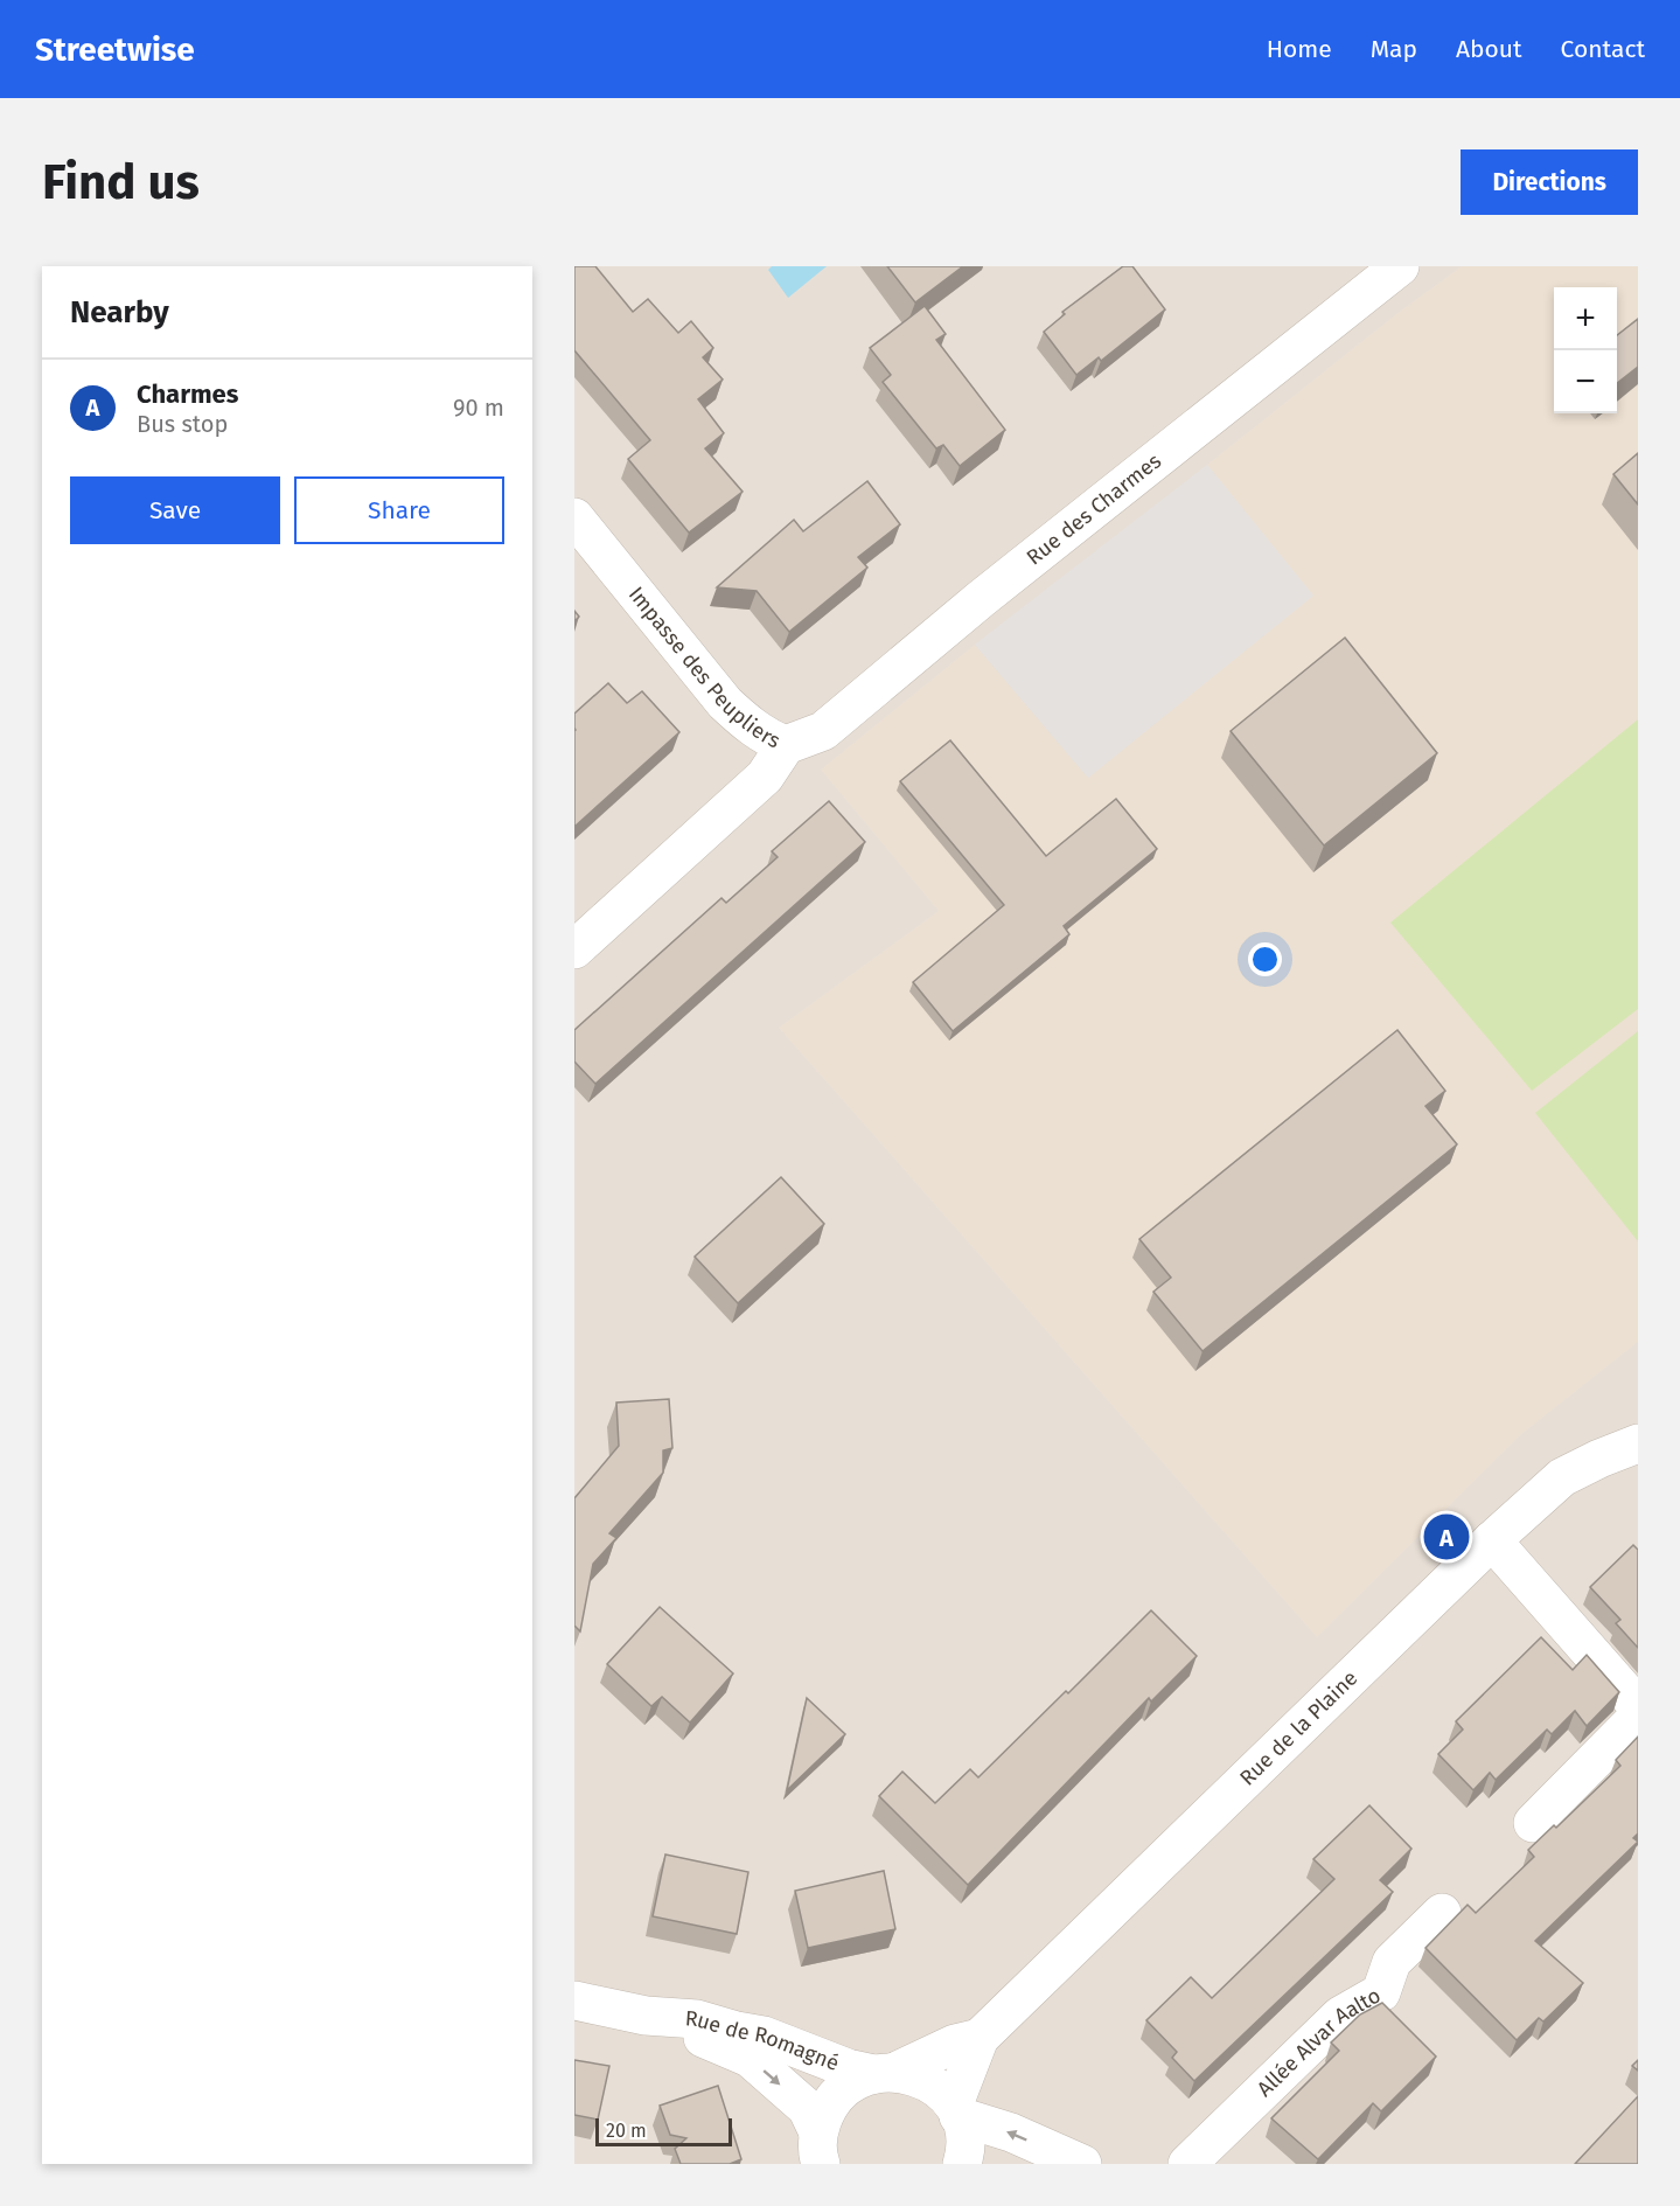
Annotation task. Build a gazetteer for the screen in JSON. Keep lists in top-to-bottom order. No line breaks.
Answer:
{"streets":{"street":["Rue des Charmes","Impasse des Peupliers","Rue de la Plaine","Allée Alvar Aalto","Rue de Romagné"]},"crossings":[["Rue des Charmes","Impasse des Peupliers"],["Rue de la Plaine","Rue de Romagné"]],"scale_bar":"20 m","page":{"header":"Streetwise","nav":["Home","Map","About","Contact"],"buttons":["Directions",["Save","Share"]],"title":"Find us","heading":"Nearby","map_buttons":["+","−"],"list":[{"mark":"A","name":"Charmes","note":"Bus stop","value":"90 m"}],"pins":"A","scale":"20 m"}}
